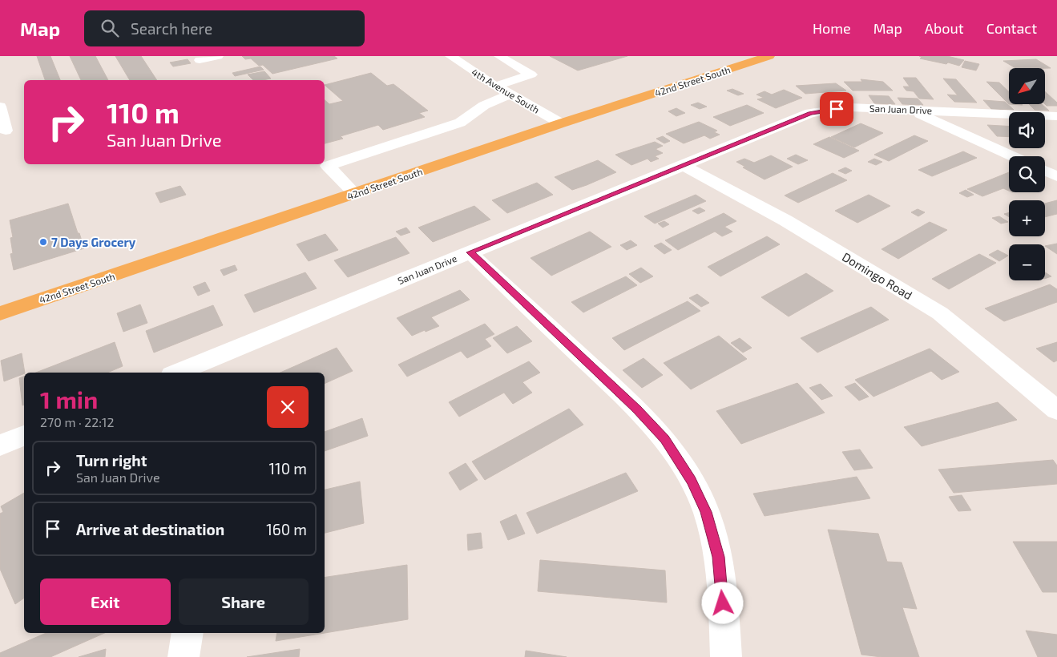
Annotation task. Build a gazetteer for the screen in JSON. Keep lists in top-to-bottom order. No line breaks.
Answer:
{"streets":{"main road":["42nd Street South"],"street":["4th Avenue South","San Juan Drive","Domingo Road"]},"crossings":[["42nd Street South","4th Avenue South"],["San Juan Drive","Domingo Road"]],"places":["7 Days Grocery"],"north":"bottom left","page":{"header":"Map","search":"Search here","nav":["Home","Map","About","Contact"],"map_buttons":["+","−"],"turn":["110 m","San Juan Drive"],"heading":["1 min","270 m · 22:12"],"list":[{"name":"Turn right","note":"San Juan Drive","value":"110 m"},{"name":"Arrive at destination","value":"160 m"}],"buttons":["Exit","Share"]}}
